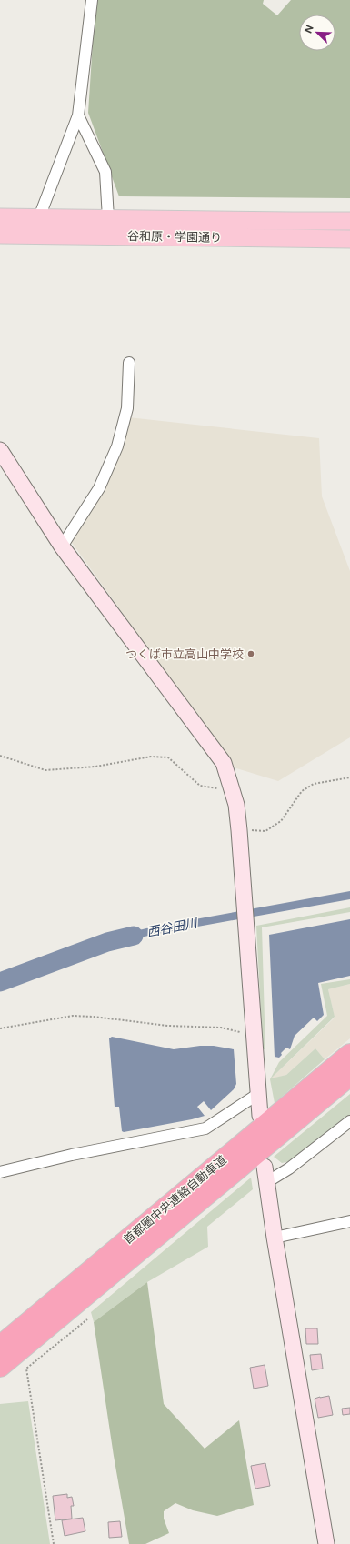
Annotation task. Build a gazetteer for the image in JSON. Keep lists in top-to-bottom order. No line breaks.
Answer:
{"streets":{"highway":["首都圏中央連絡自動車道"],"main road":["谷和原・学園通り"]},"water":["西谷田川"],"places":["つくば市立高山中学校"],"north":"top left"}
